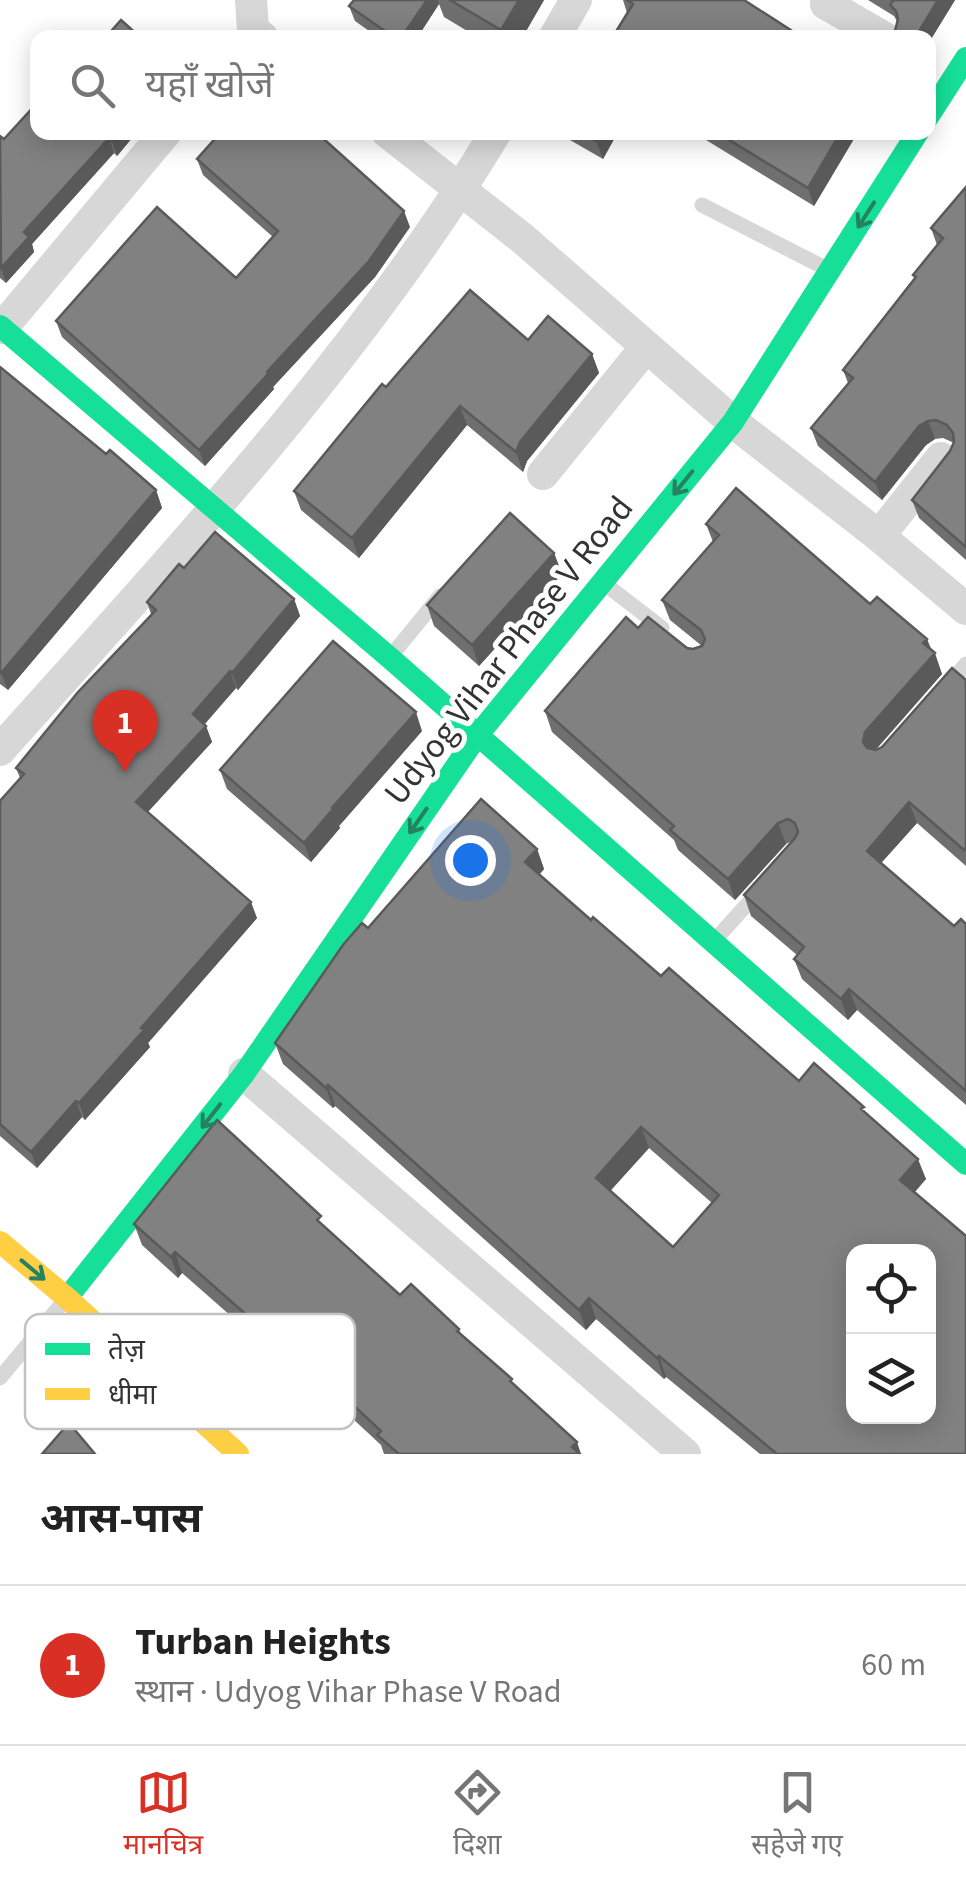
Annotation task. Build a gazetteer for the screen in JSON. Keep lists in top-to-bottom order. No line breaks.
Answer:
{"streets":{"street":["Udyog Vihar Phase V Road"]},"one_way":["Udyog Vihar Phase V Road"],"legend":["तेज़","धीमा"],"page":{"search":"यहाँ खोजें","pins":"1","heading":"आस-पास","list":[{"mark":"1","name":"Turban Heights","note":"स्थान · Udyog Vihar Phase V Road","value":"60 m"}],"nav":["मानचित्र","दिशा","सहेजे गए"]}}
